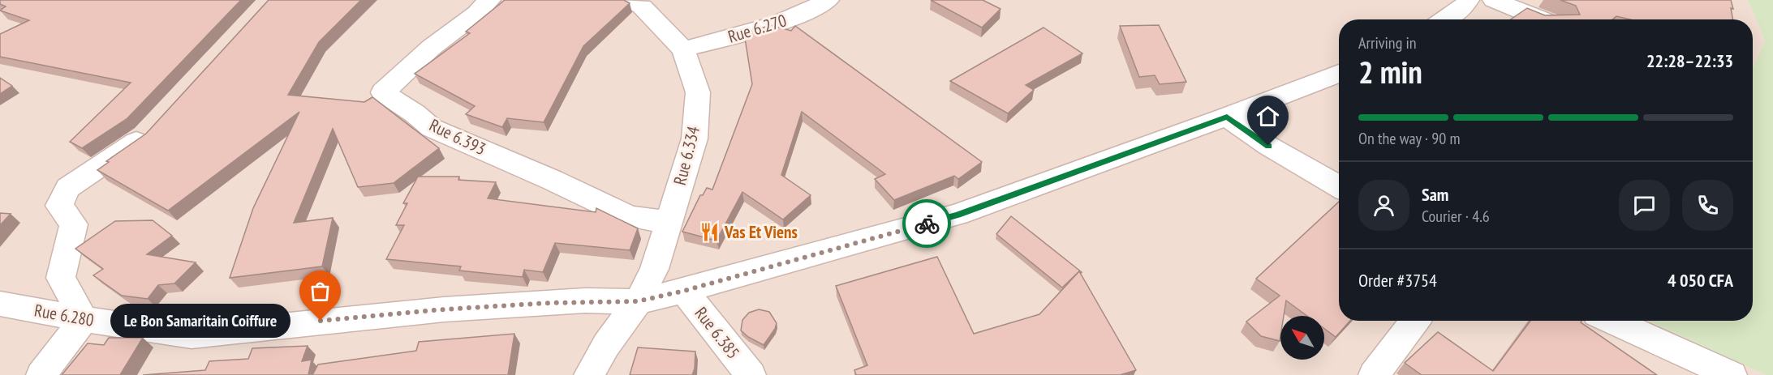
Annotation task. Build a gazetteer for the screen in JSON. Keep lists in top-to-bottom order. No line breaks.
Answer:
{"streets":{"street":["Rue 6.270","Rue 6.393","Rue 6.334","Rue 6.280","Rue 6.385"]},"crossings":[["Rue 6.270","Rue 6.334"],["Rue 6.393","Rue 6.334"],["Rue 6.334","Rue 6.280"],["Rue 6.280","Rue 6.385"]],"places":{"restaurant":["Vas Et Viens"],"other":["Le Bon Samaritain Coiffure"]},"north":"top left","page":{"heading":["2 min","Arriving in","22:28–22:33"],"panel":["Sam","Courier · 4.6","Order #3754","4 050 CFA"],"bar":"On the way · 90 m","bubble":"Le Bon Samaritain Coiffure"}}
